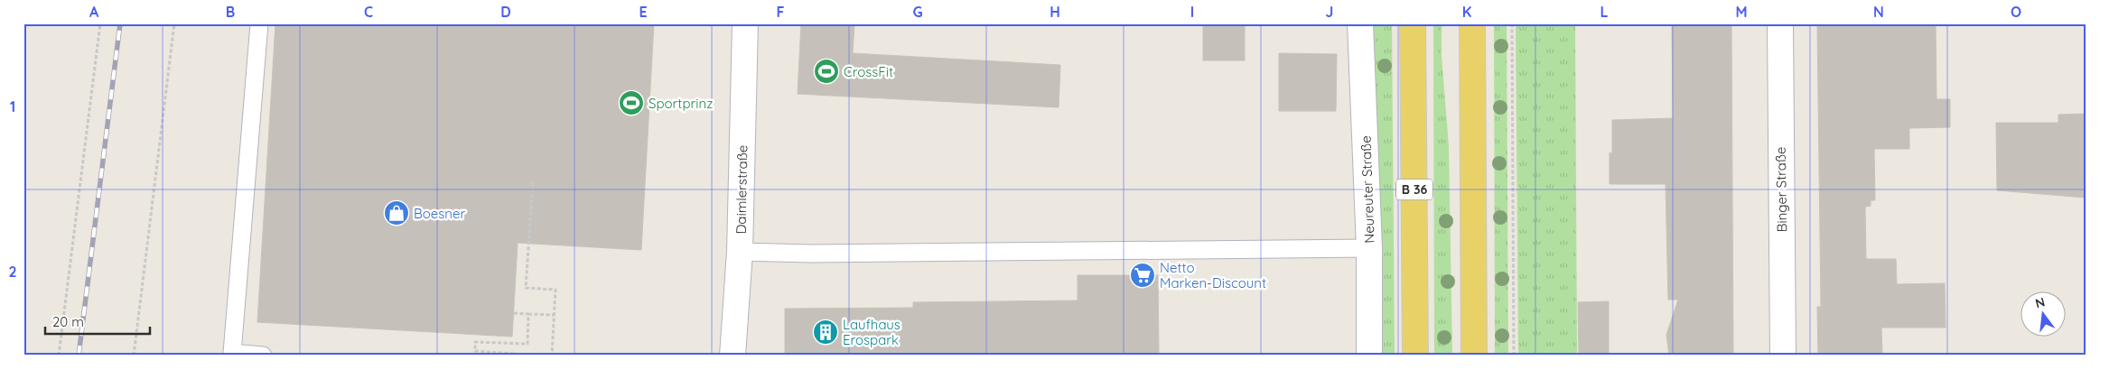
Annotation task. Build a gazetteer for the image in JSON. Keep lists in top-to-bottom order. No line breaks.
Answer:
{"streets":{"main road":["B 36"],"street":["Daimlerstraße","Neureuter Straße","Binger Straße"]},"places":{"sports":["CrossFit","Sportprinz"],"shop":["Boesner"],"supermarket":["Netto Marken-Discount"],"building":["Laufhaus Erospark"]},"scale_bar":"20 m","north":"top","grid":{"columns":["A","B","C","D","E","F","G","H","I","J","K","L","M","N","O"],"rows":["1","2"]}}
